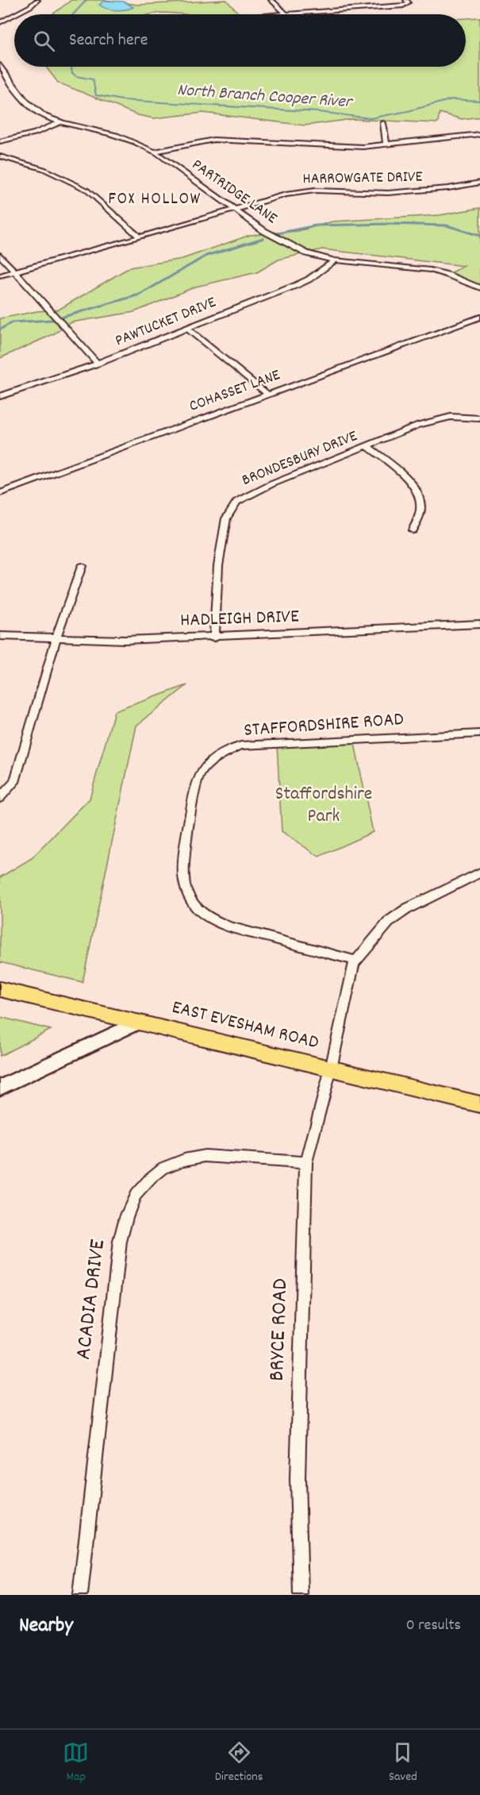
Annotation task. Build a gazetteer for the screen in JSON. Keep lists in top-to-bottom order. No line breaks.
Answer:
{"streets":{"main road":["EAST EVESHAM ROAD"],"street":["HARROWGATE DRIVE","PARTRIDGE LANE","PAWTUCKET DRIVE","COHASSET LANE","BRONDESBURY DRIVE","HADLEIGH DRIVE","STAFFORDSHIRE ROAD","ACADIA DRIVE","BRYCE ROAD"]},"crossings":[["HARROWGATE DRIVE","PARTRIDGE LANE"],["PARTRIDGE LANE","PAWTUCKET DRIVE"],["BRONDESBURY DRIVE","HADLEIGH DRIVE"],["STAFFORDSHIRE ROAD","BRYCE ROAD"],["EAST EVESHAM ROAD","BRYCE ROAD"],["ACADIA DRIVE","BRYCE ROAD"]],"districts":["FOX HOLLOW"],"water":["North Branch Cooper River"],"parks":["Staffordshire Park"],"page":{"search":"Search here","heading":["Nearby","0 results"],"nav":["Map","Directions","Saved"]}}
